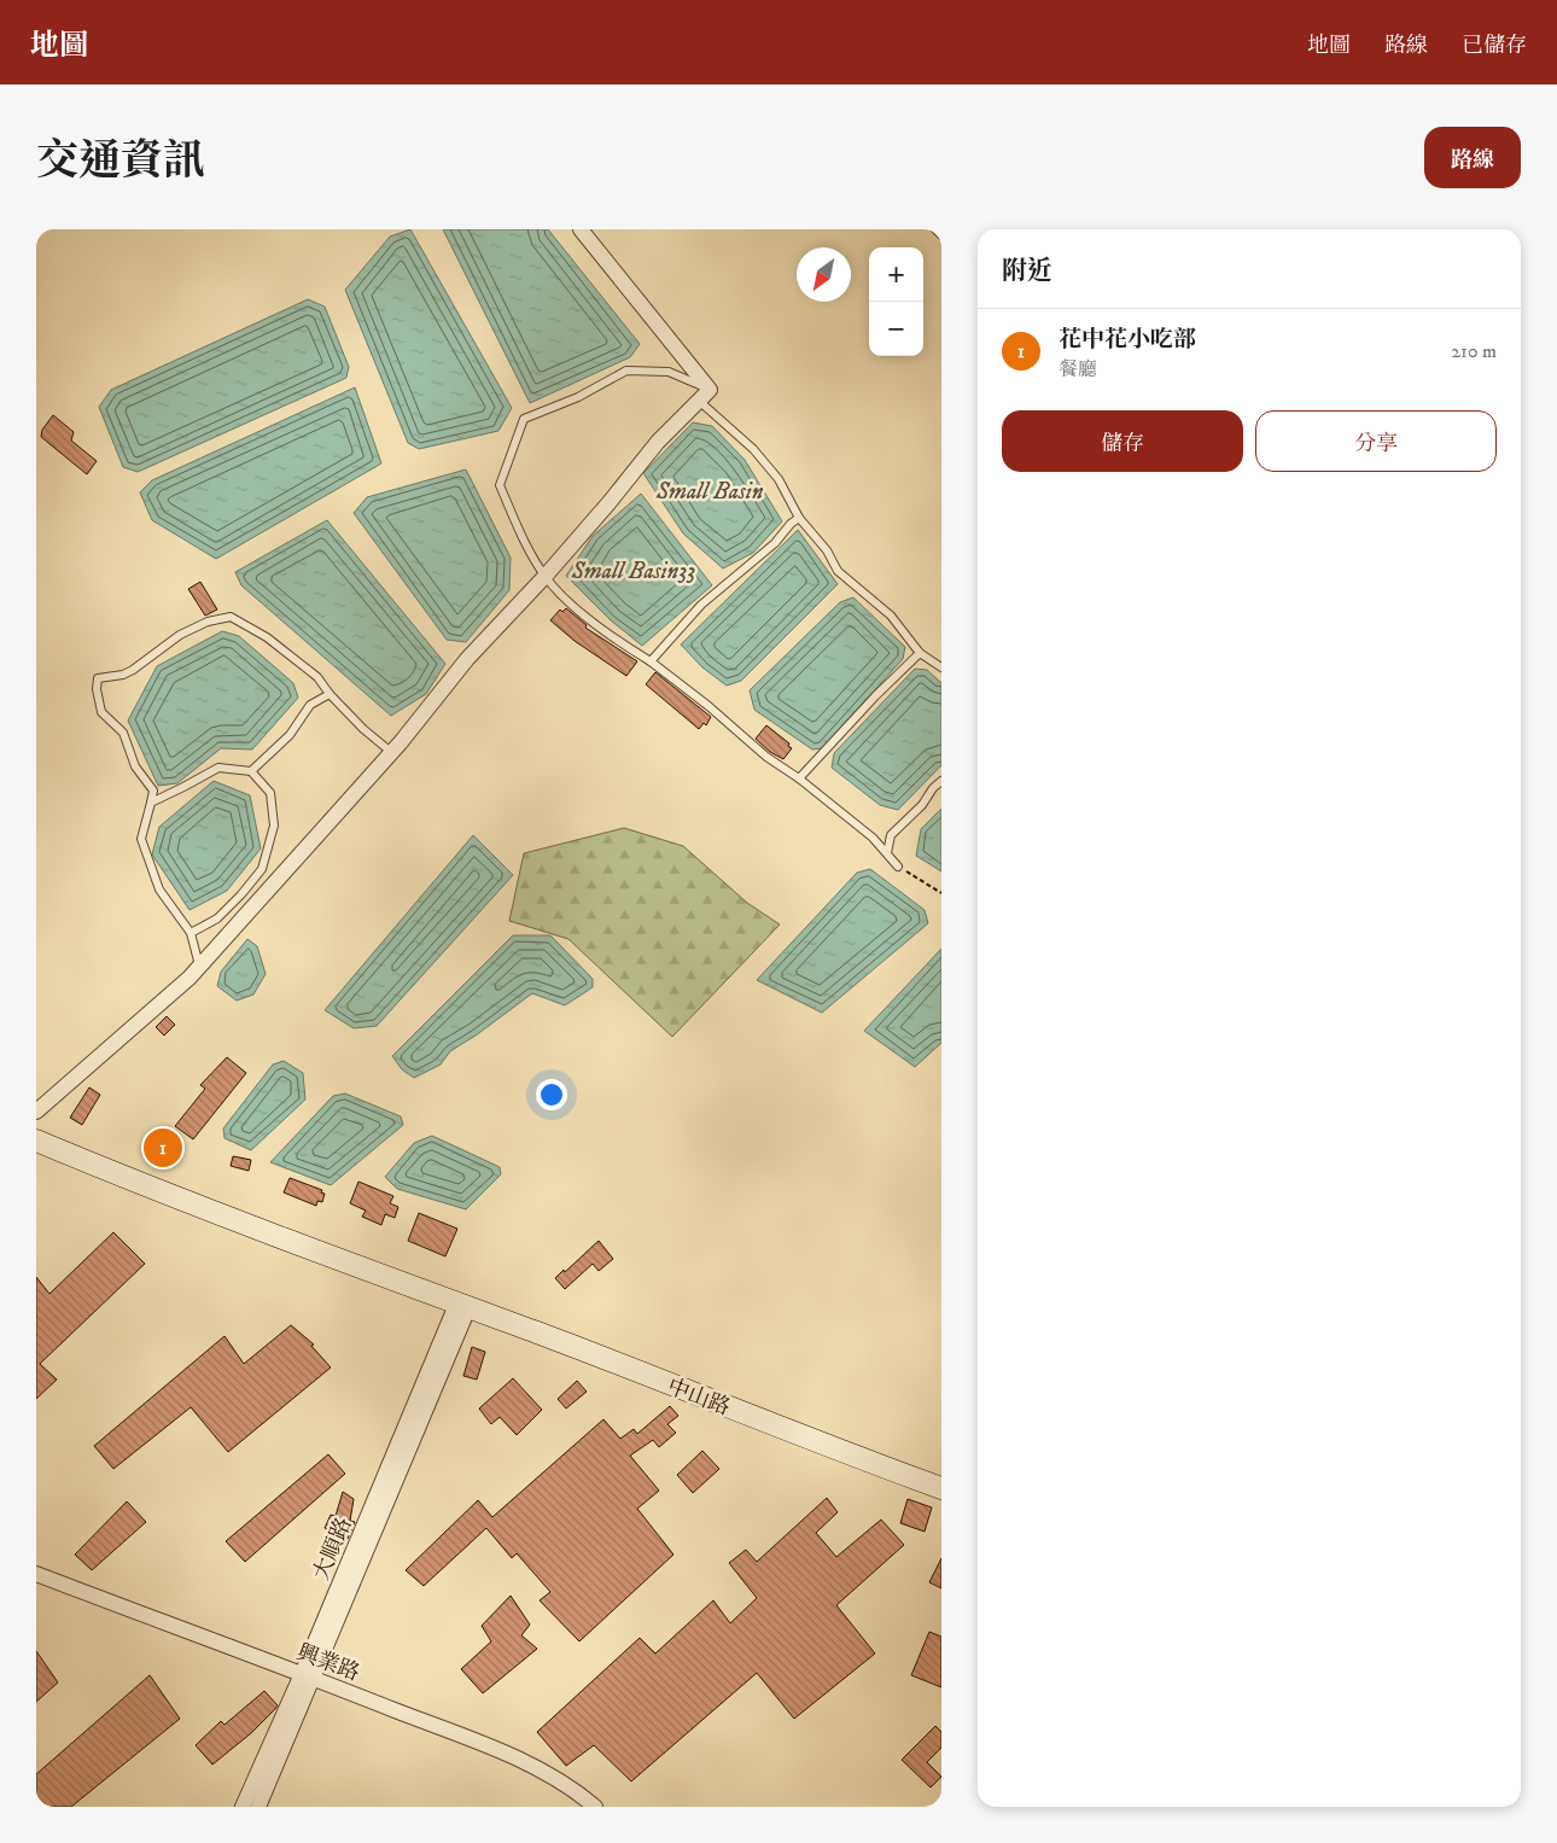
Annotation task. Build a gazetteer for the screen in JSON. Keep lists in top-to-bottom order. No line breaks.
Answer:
{"streets":{"main road":["中山路"],"street":["大順路","興業路"]},"crossings":[["中山路","大順路"],["大順路","興業路"]],"water":["Small Basin","Small Basin33"],"north":"bottom left","page":{"header":"地圖","nav":["地圖","路線","已儲存"],"title":"交通資訊","buttons":["路線",["儲存","分享"]],"heading":"附近","map_buttons":["+","−"],"list":[{"mark":"1","name":"花中花小吃部","note":"餐廳","value":"210 m"}],"pins":"1"}}
